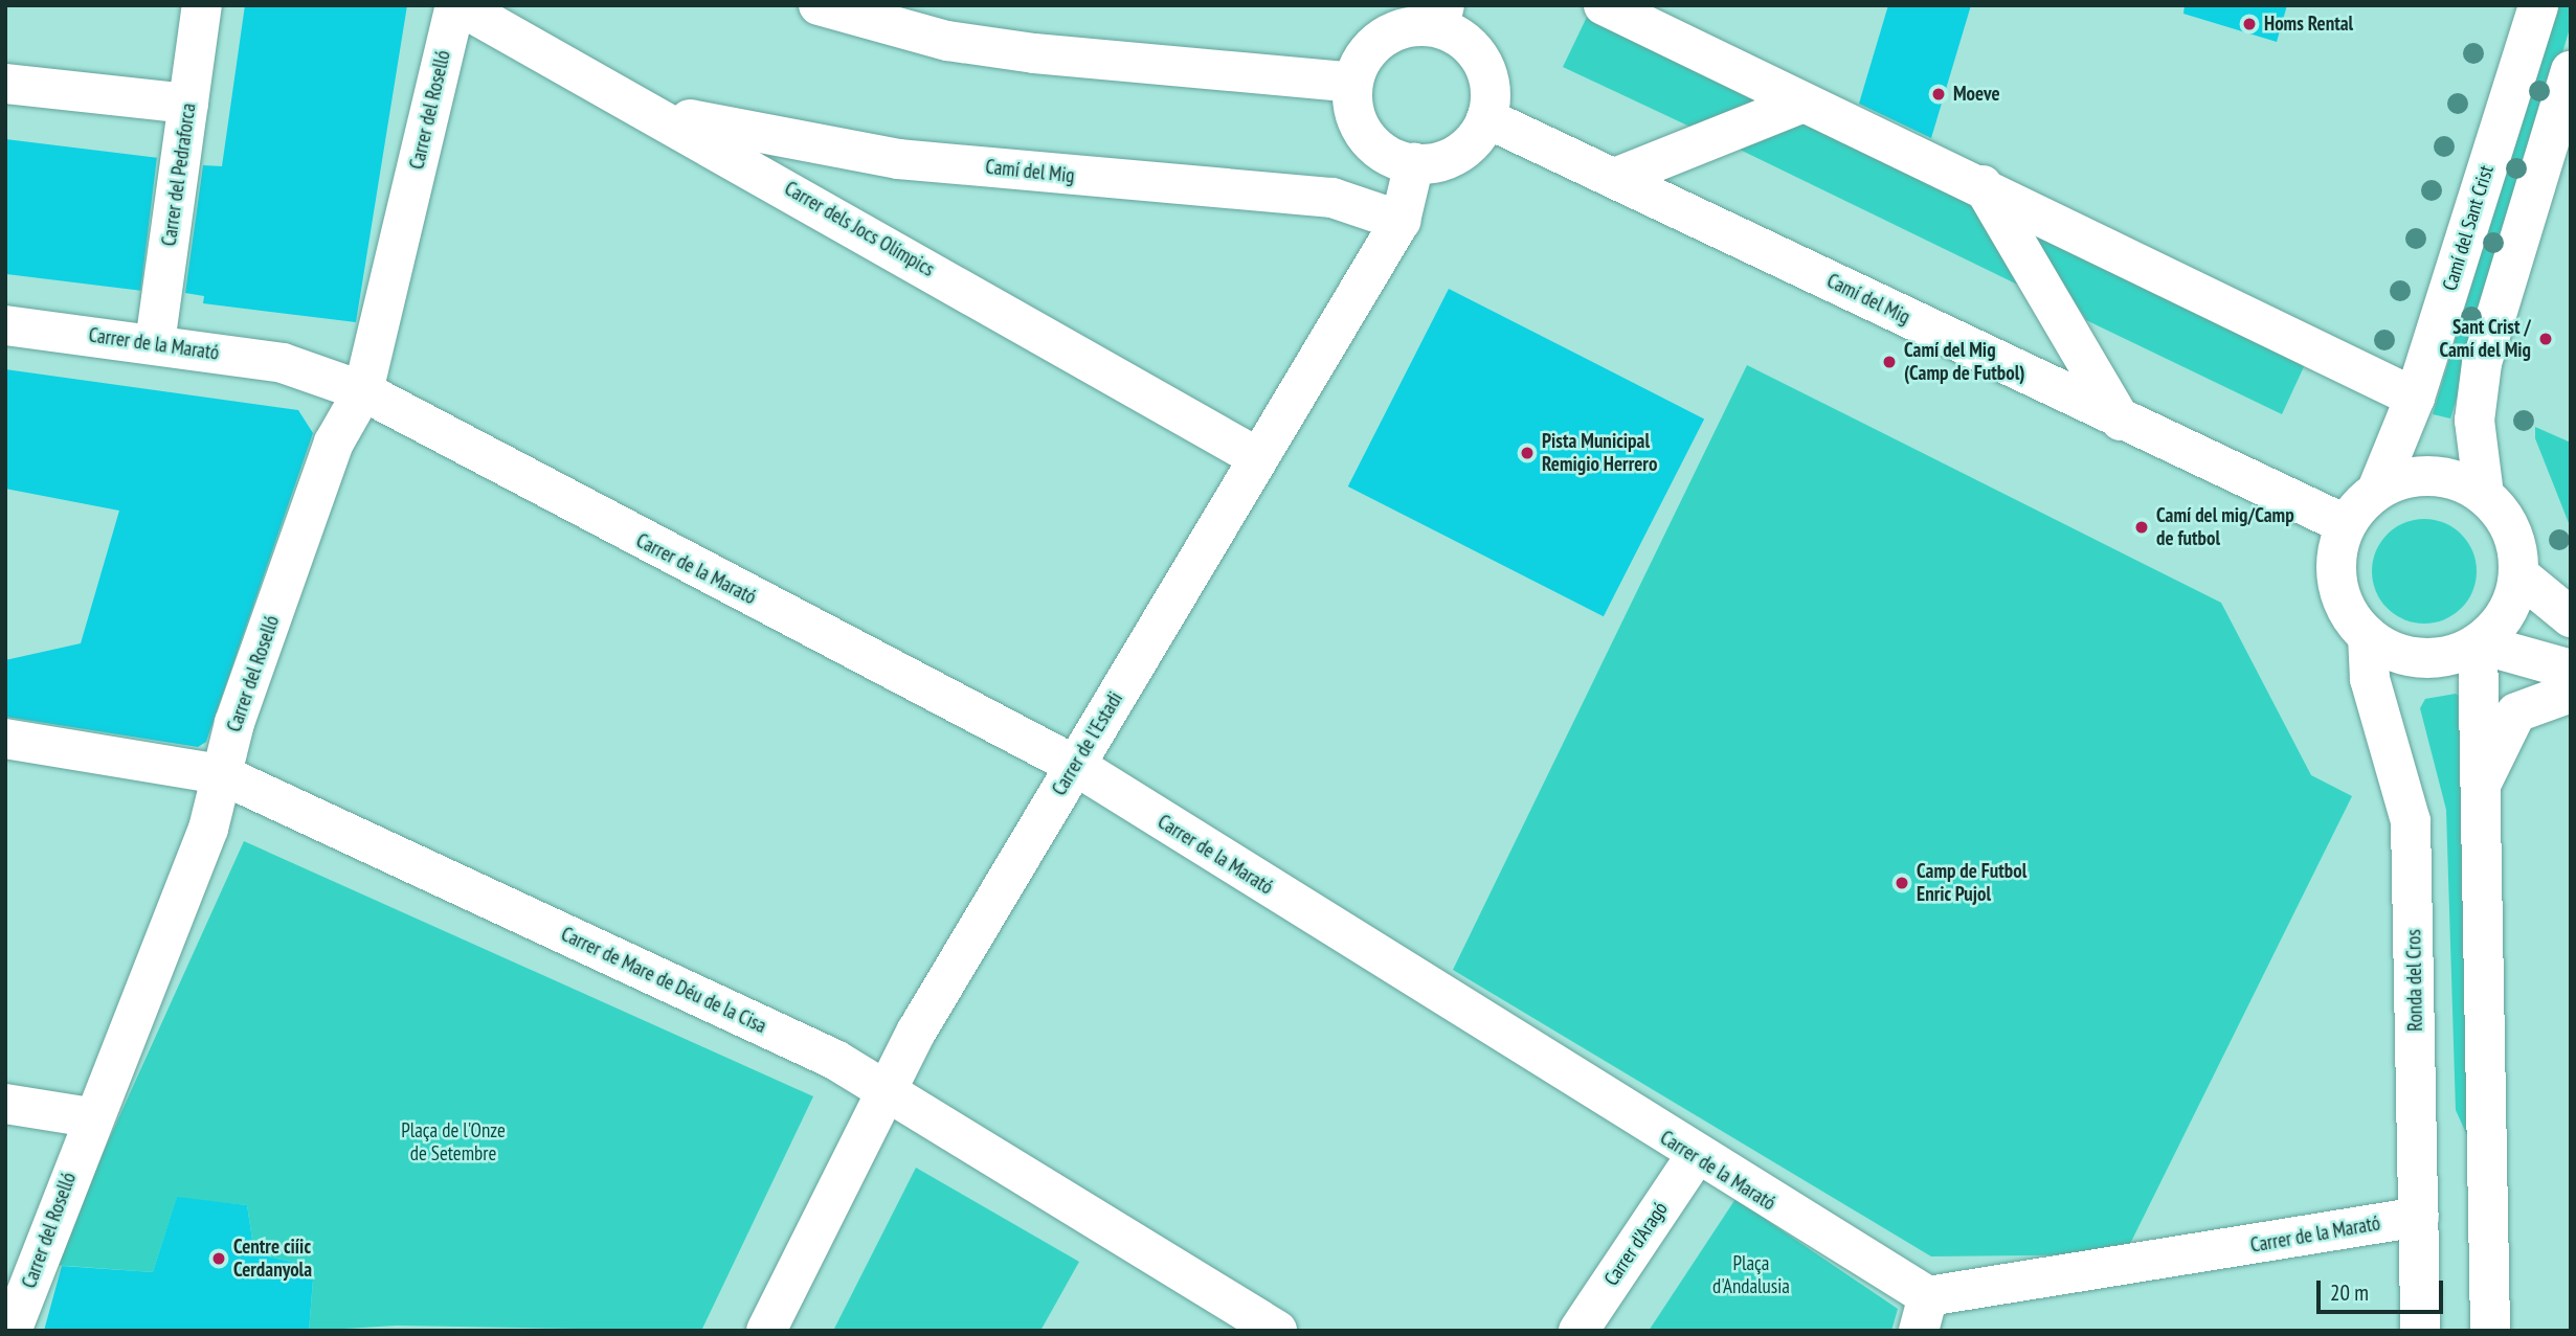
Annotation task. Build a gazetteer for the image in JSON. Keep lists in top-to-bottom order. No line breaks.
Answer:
{"streets":{"street":["Carrer del Roselló","Camí del Mig","Carrer del Pedraforca","Camí del Sant Crist","Carrer dels Jocs Olímpics","Carrer de la Marató","Carrer de l'Estadi","Carrer de Mare de Déu de la Cisa","Ronda del Cros","Carrer d'Aragó"]},"crossings":[["Carrer del Roselló","Carrer dels Jocs Olímpics"],["Carrer del Roselló","Carrer de la Marató"],["Carrer del Roselló","Carrer de Mare de Déu de la Cisa"],["Camí del Mig","Camí del Sant Crist"],["Camí del Mig","Carrer dels Jocs Olímpics"],["Camí del Mig","Carrer de l'Estadi"],["Camí del Mig","Ronda del Cros"],["Carrer del Pedraforca","Carrer de la Marató"],["Camí del Sant Crist","Ronda del Cros"],["Carrer dels Jocs Olímpics","Carrer de l'Estadi"],["Carrer de la Marató","Carrer de l'Estadi"],["Carrer de la Marató","Ronda del Cros"],["Carrer de la Marató","Carrer d'Aragó"],["Carrer de l'Estadi","Carrer de Mare de Déu de la Cisa"]],"parks":["Plaça de l'Onze de Setembre","Plaça d'Andalusia"],"places":["Homs Rental","Moeve","Sant Crist / Camí del Mig","Camí del Mig (Camp de Futbol)","Pista Municipal Remigio Herrero","Camí del mig/Camp de futbol","Camp de Futbol Enric Pujol","Centre ciíic Cerdanyola"],"scale_bar":"20 m"}
